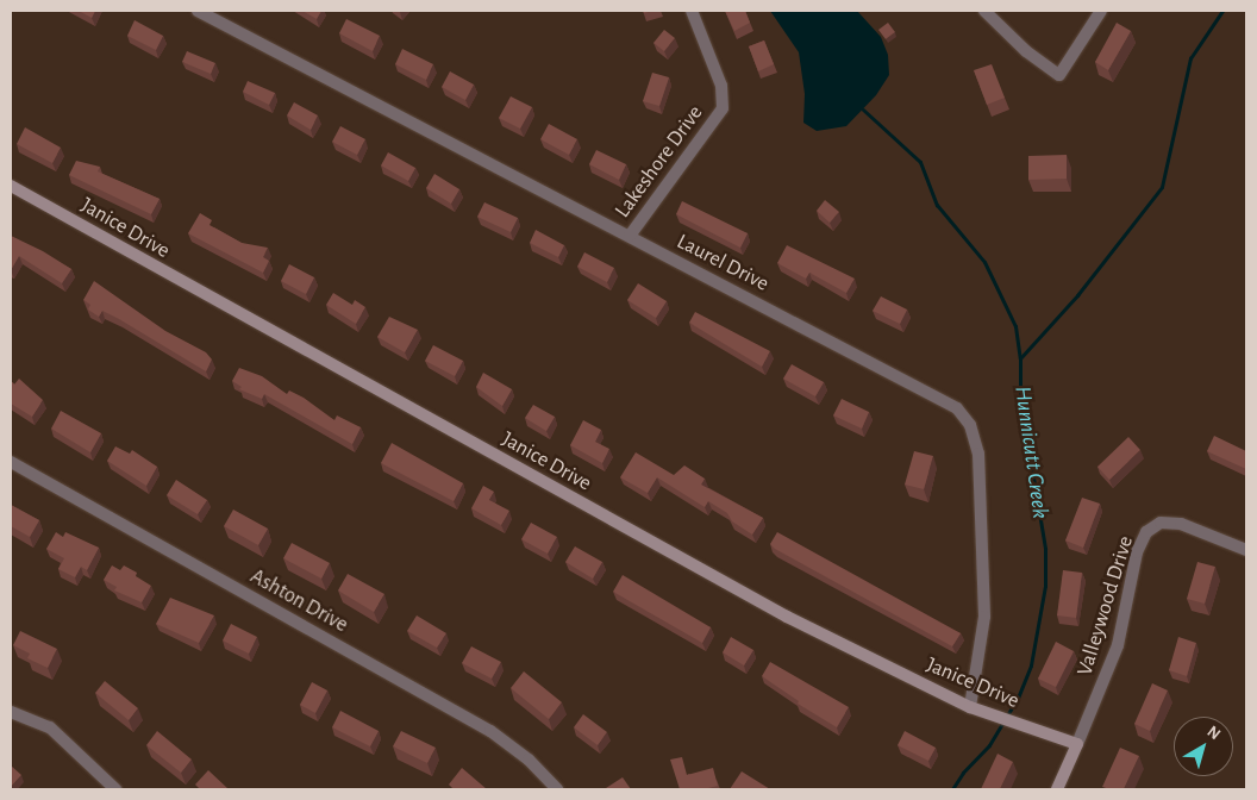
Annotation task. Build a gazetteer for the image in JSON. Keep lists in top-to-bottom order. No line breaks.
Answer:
{"streets":{"street":["Lakeshore Drive","Janice Drive","Laurel Drive","Ashton Drive","Valleywood Drive"]},"crossings":[["Lakeshore Drive","Laurel Drive"],["Janice Drive","Laurel Drive"],["Janice Drive","Valleywood Drive"]],"water":["Hunnicutt Creek"],"north":"top right"}
